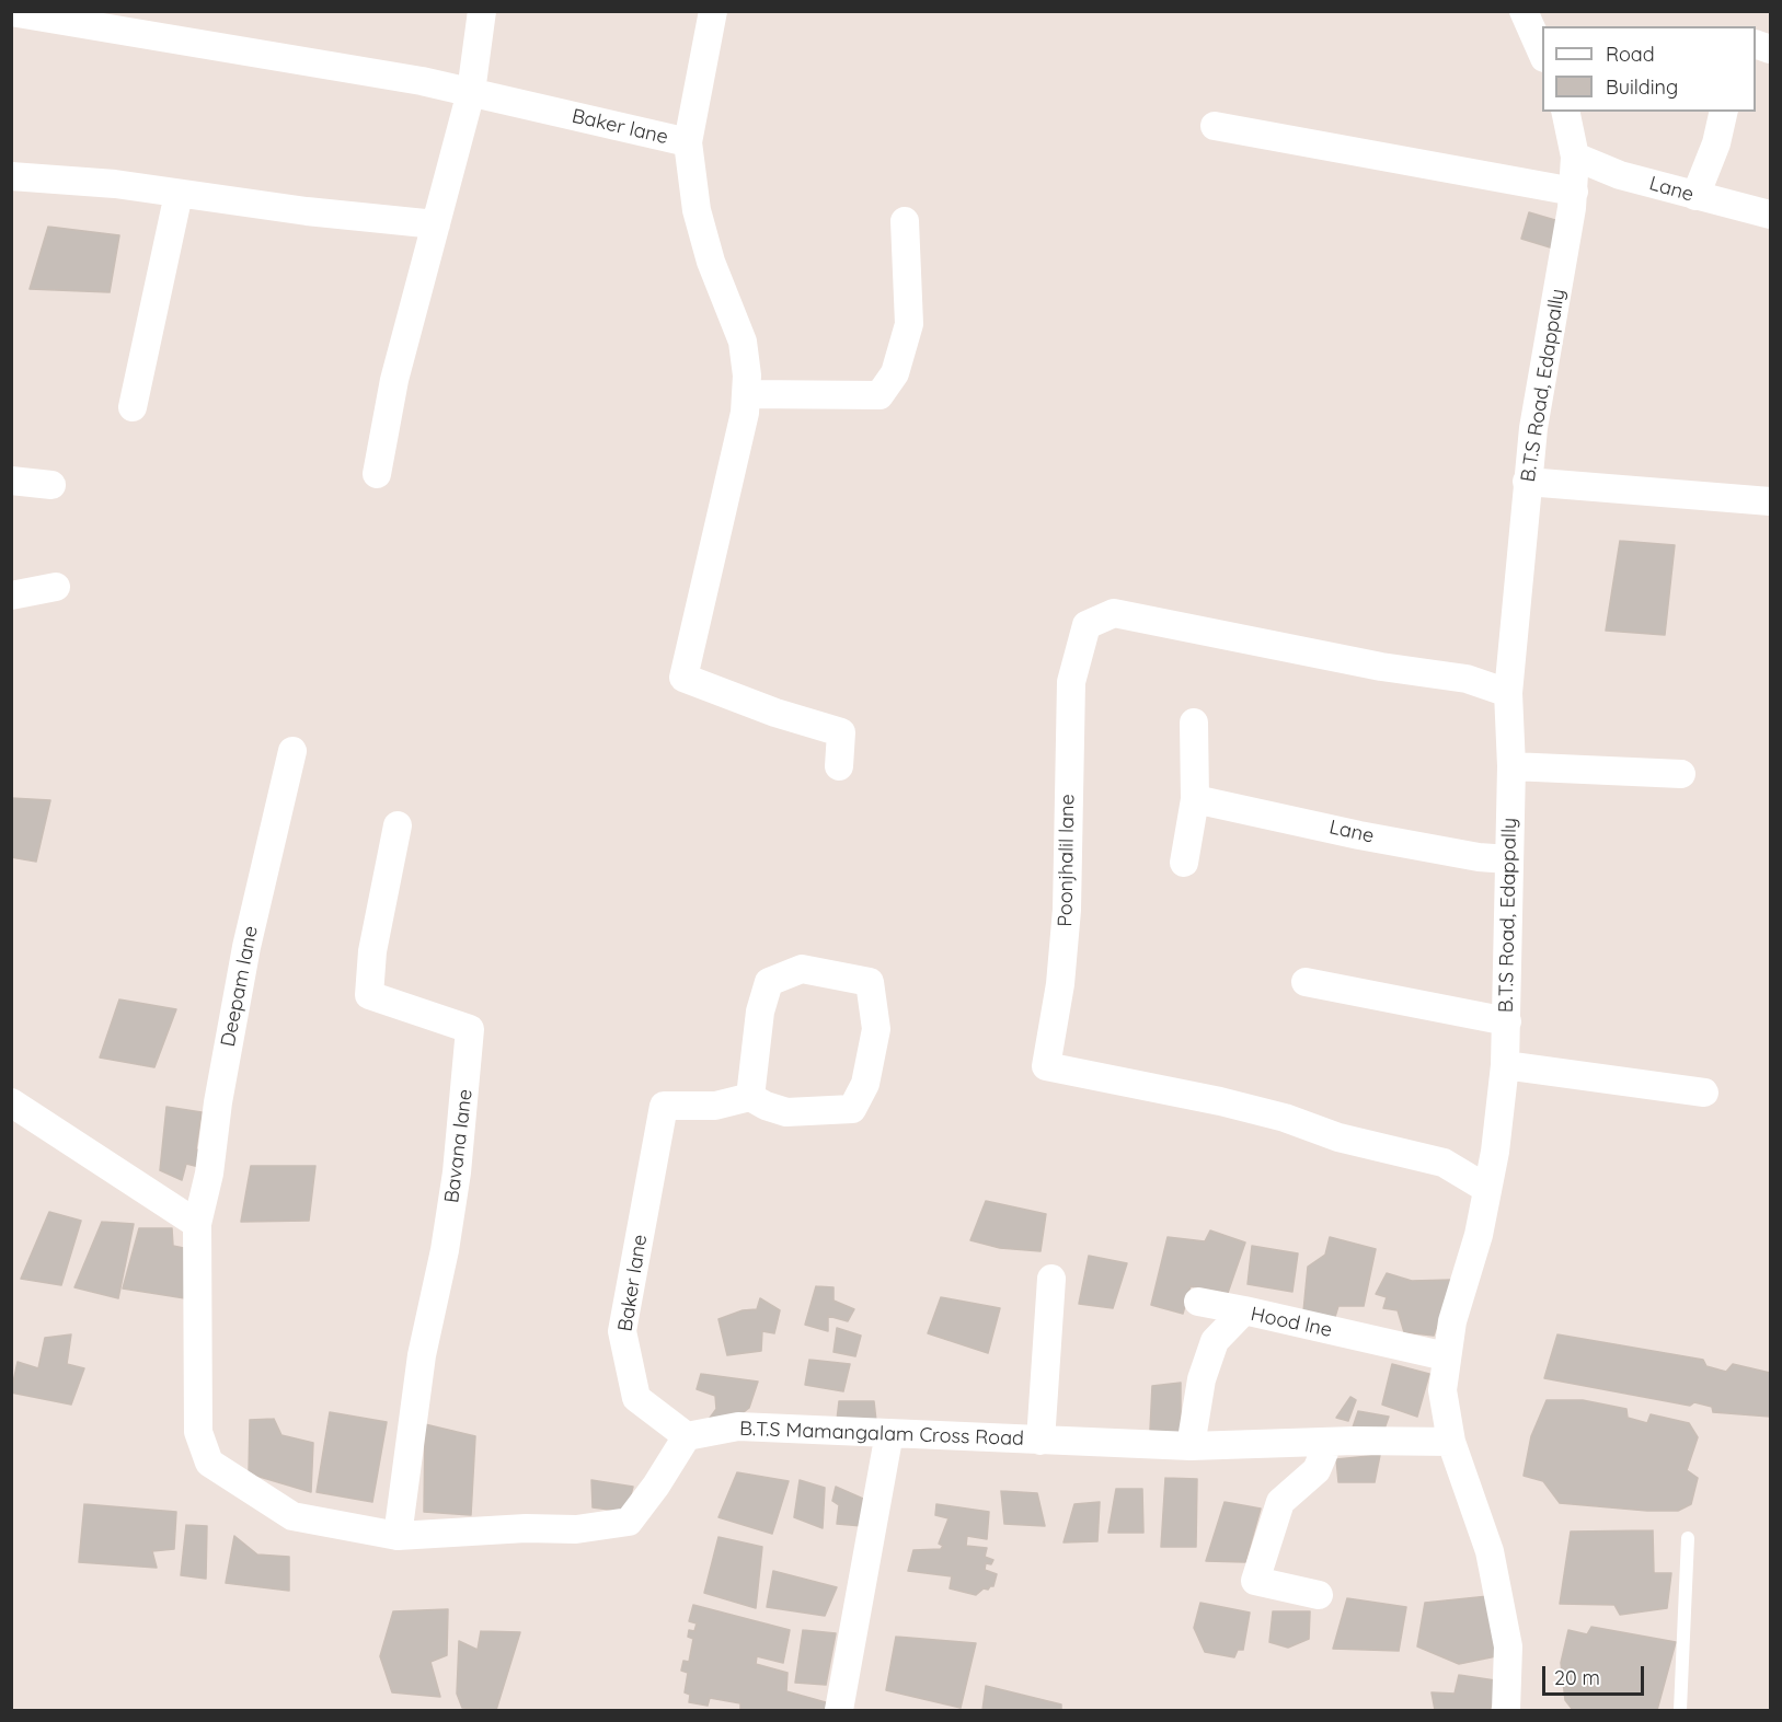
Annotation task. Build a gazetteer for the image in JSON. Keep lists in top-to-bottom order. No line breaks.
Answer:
{"streets":{"street":["Baker lane","Lane","B.T.S Road, Edappally","Poonjhalil lane","Deepam lane","Bavana lane","Hood lne","B.T.S Mamangalam Cross Road"]},"crossings":[["Baker lane","B.T.S Mamangalam Cross Road"],["Lane","B.T.S Road, Edappally"],["B.T.S Road, Edappally","Poonjhalil lane"],["B.T.S Road, Edappally","Hood lne"],["B.T.S Road, Edappally","B.T.S Mamangalam Cross Road"],["Hood lne","B.T.S Mamangalam Cross Road"]],"legend":["Road","Building"],"scale_bar":"20 m"}
